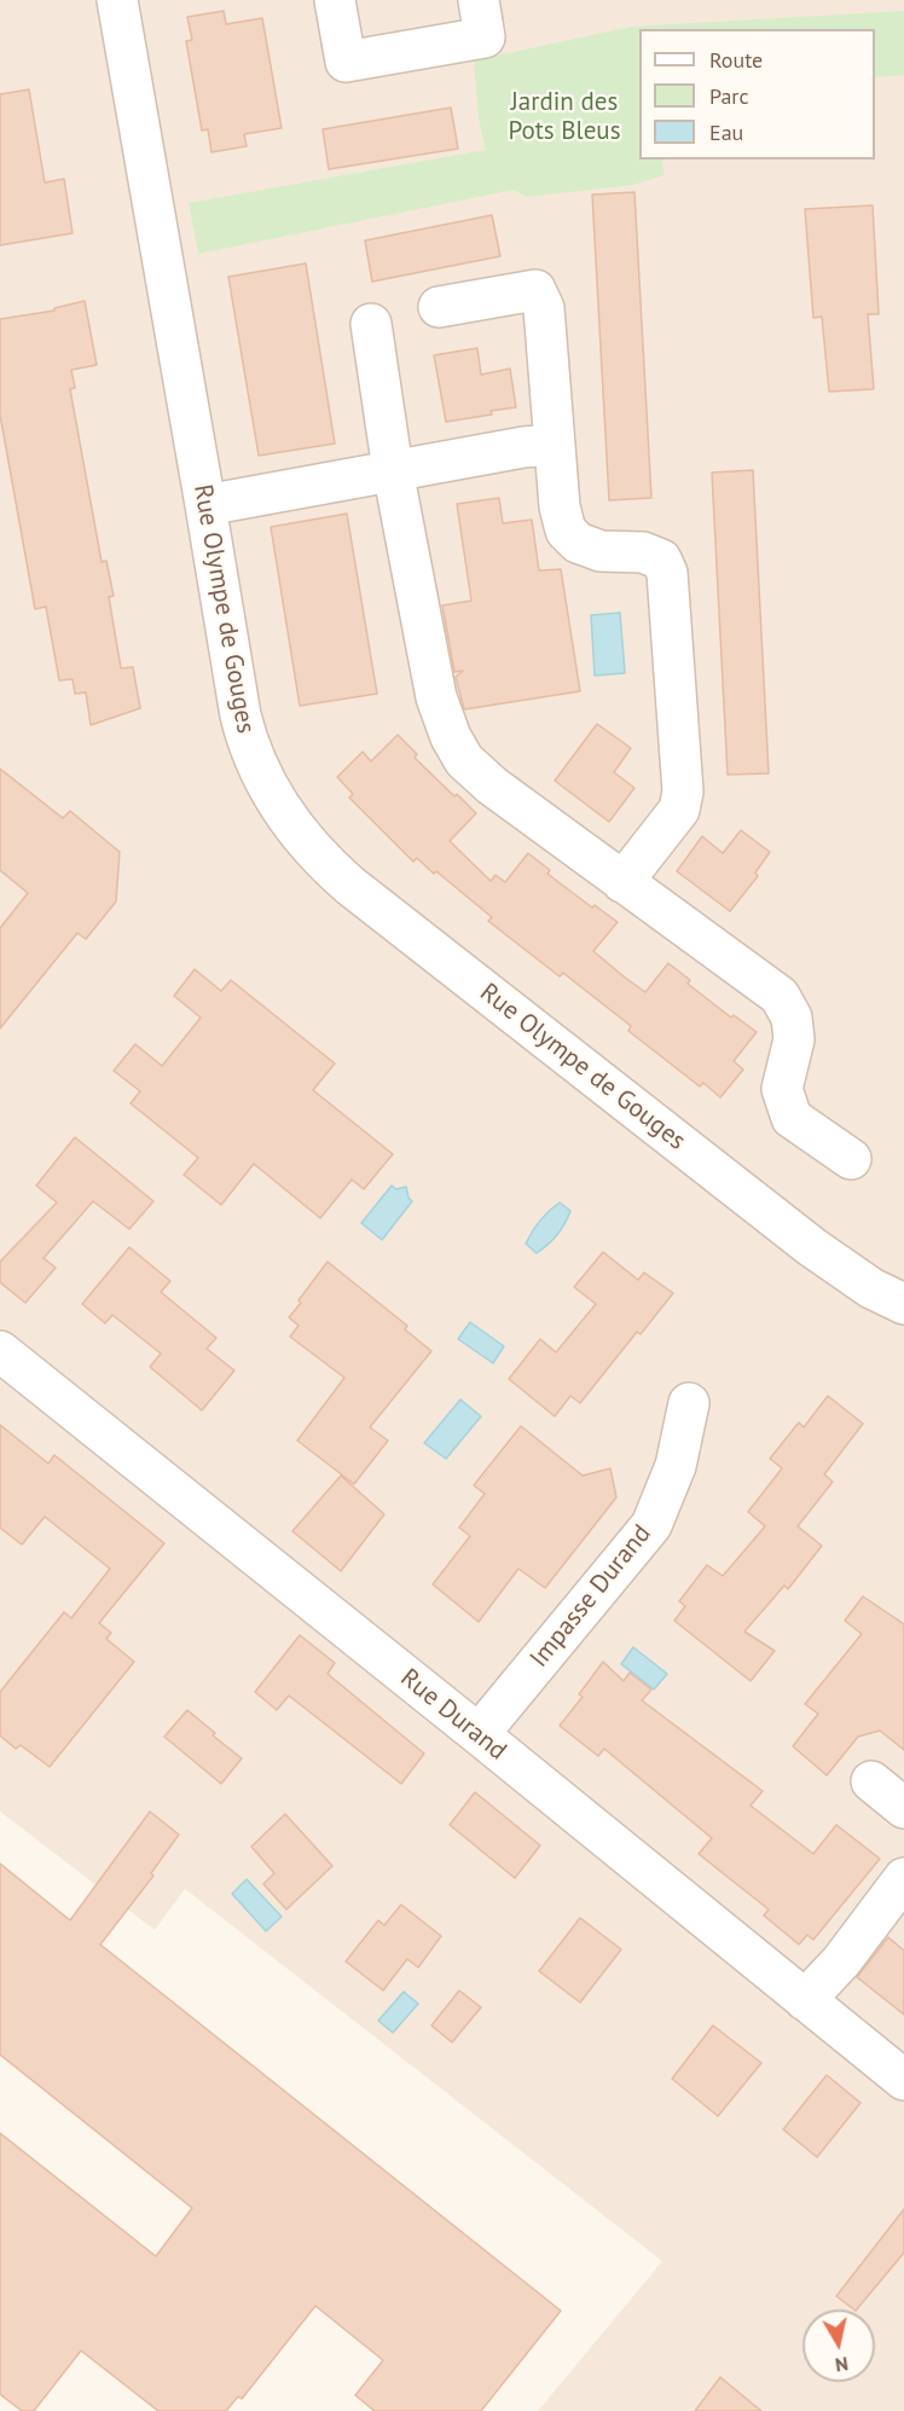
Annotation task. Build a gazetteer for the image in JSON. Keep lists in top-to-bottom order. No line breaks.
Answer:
{"streets":{"street":["Rue Olympe de Gouges","Impasse Durand","Rue Durand"]},"crossings":[["Impasse Durand","Rue Durand"]],"parks":["Jardin des Pots Bleus"],"legend":["Route","Parc","Eau"],"north":"bottom"}
